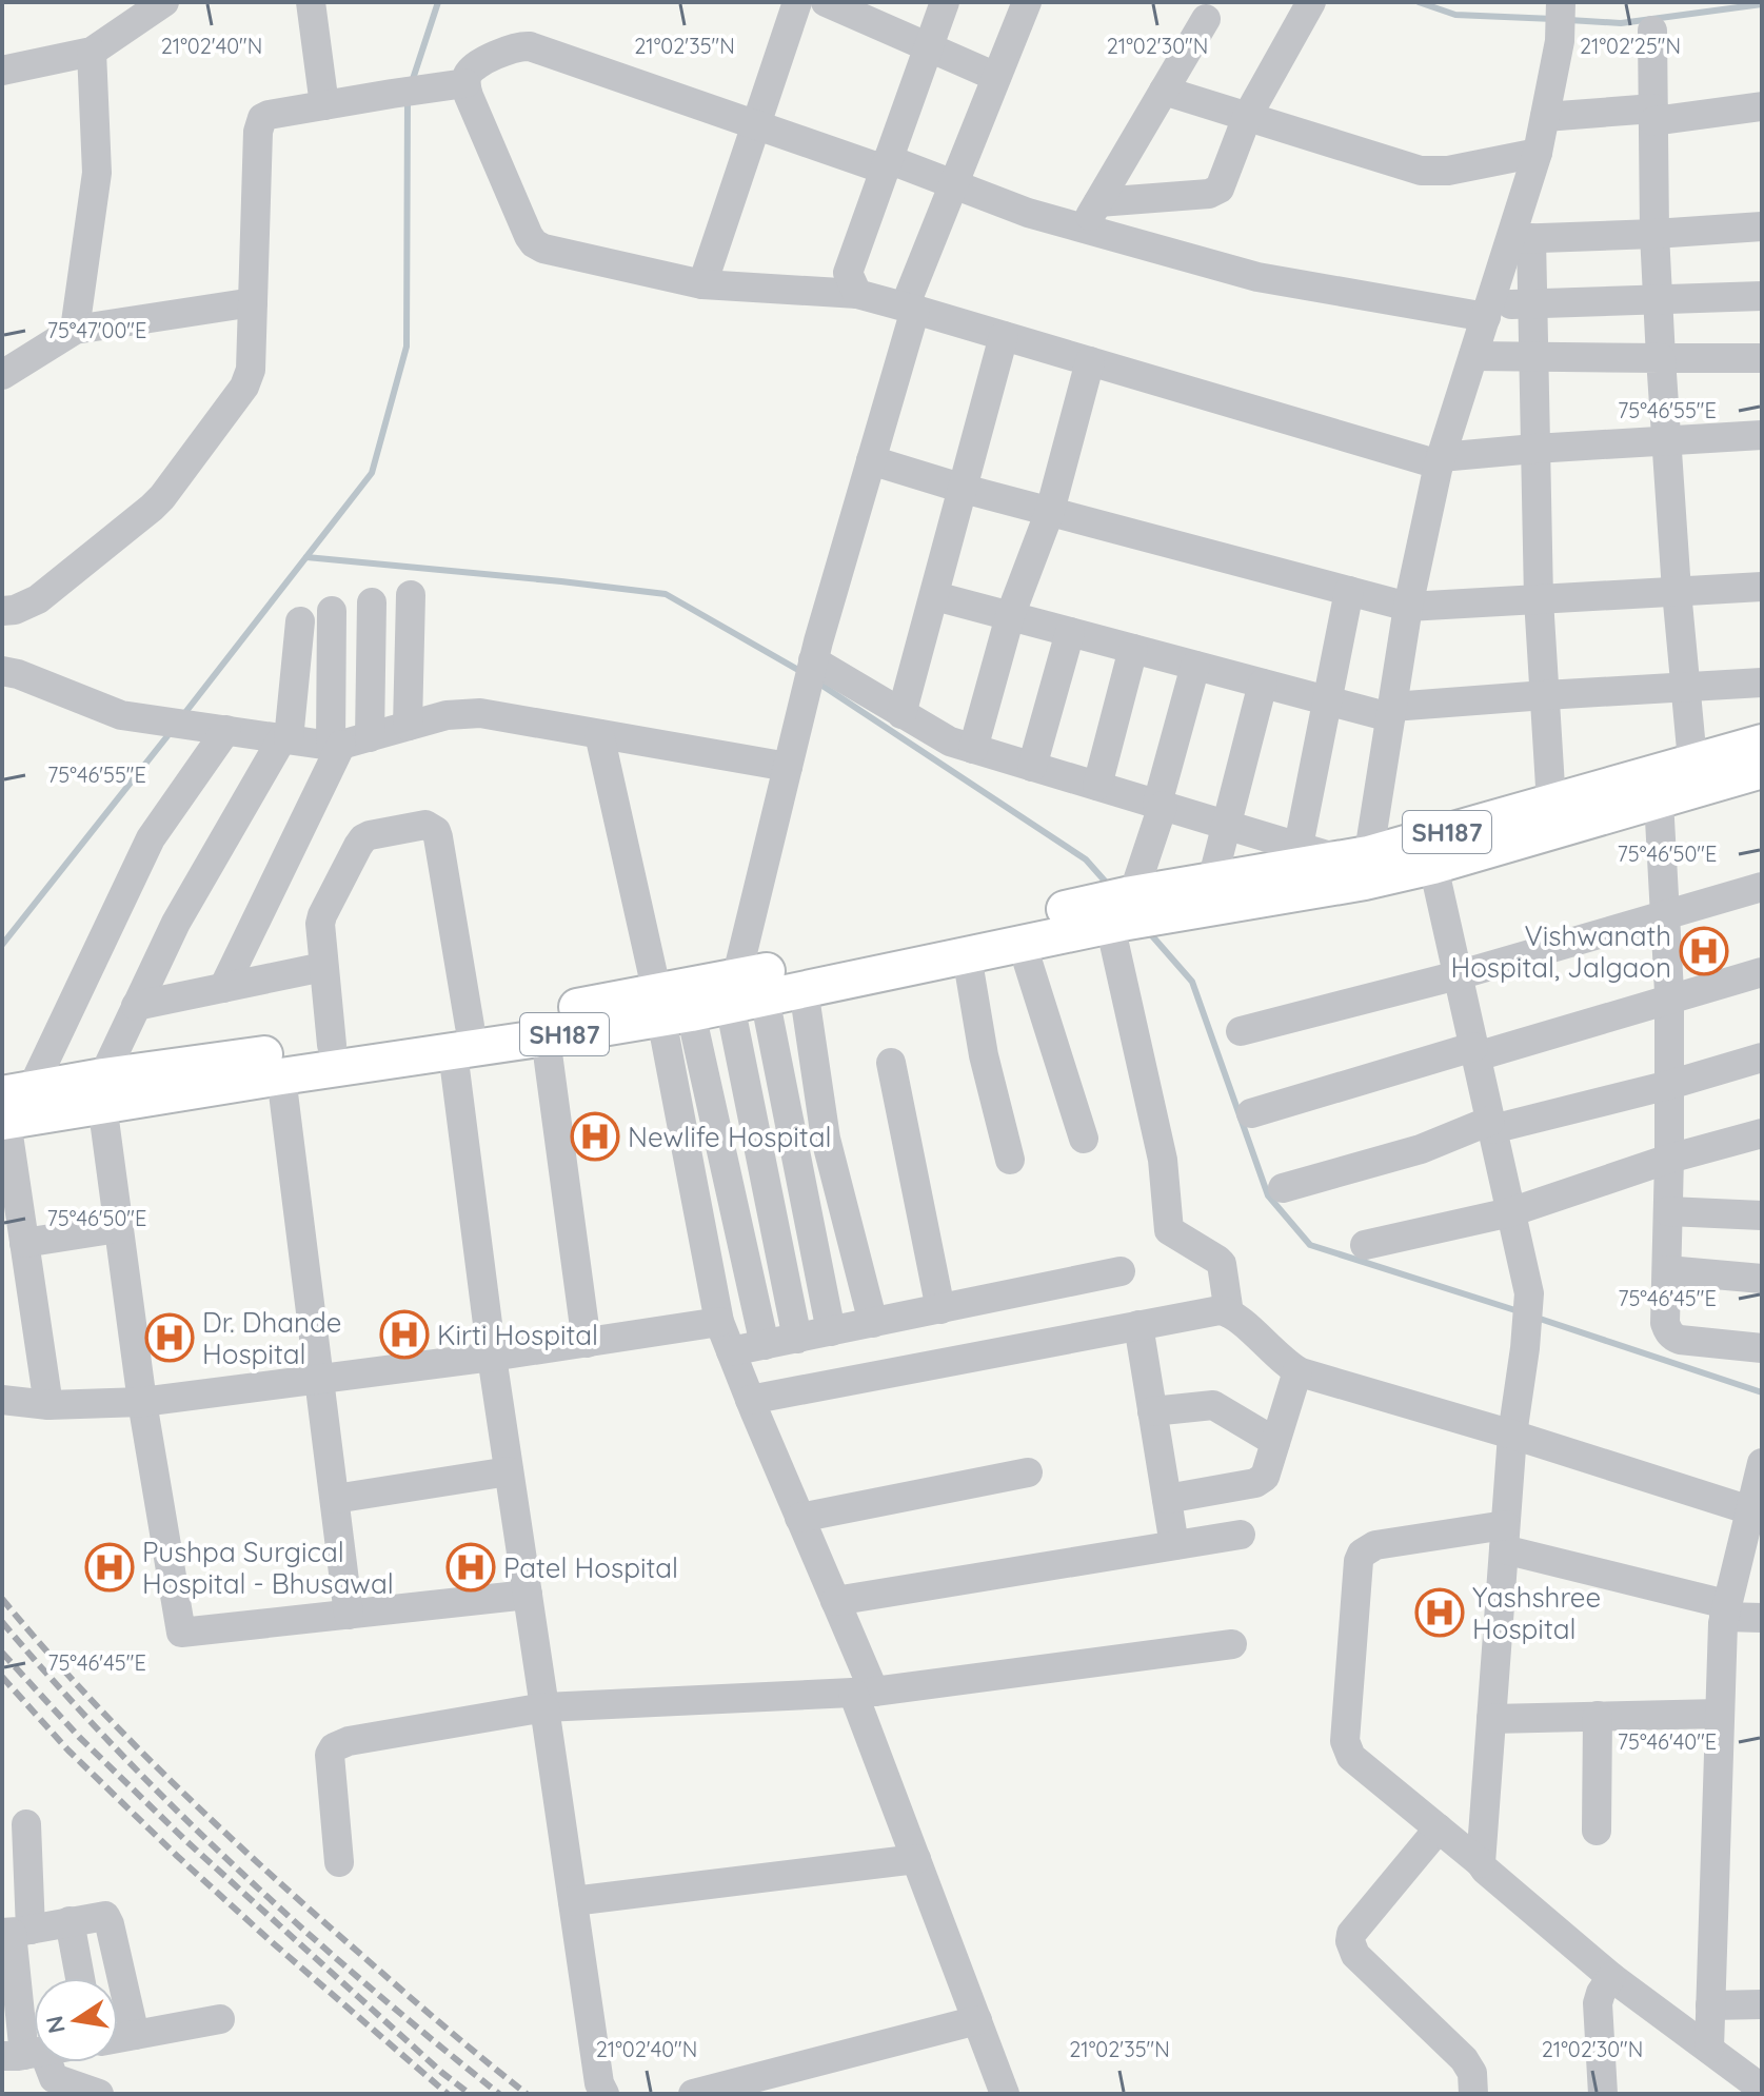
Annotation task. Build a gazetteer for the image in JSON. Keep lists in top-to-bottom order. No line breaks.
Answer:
{"streets":{"main road":["SH187"]},"places":{"hospital":["Vishwanath Hospital, Jalgaon","Newlife Hospital","Kirti Hospital","Dr. Dhande Hospital","Pushpa Surgical Hospital - Bhusawal","Patel Hospital","Yashshree Hospital"]},"north":"left","coordinates":["21°02'40\"N","21°02'35\"N","21°02'30\"N","21°02'25\"N","75°47'00\"E","75°46'55\"E","75°46'50\"E","75°46'45\"E","75°46'40\"E"]}
